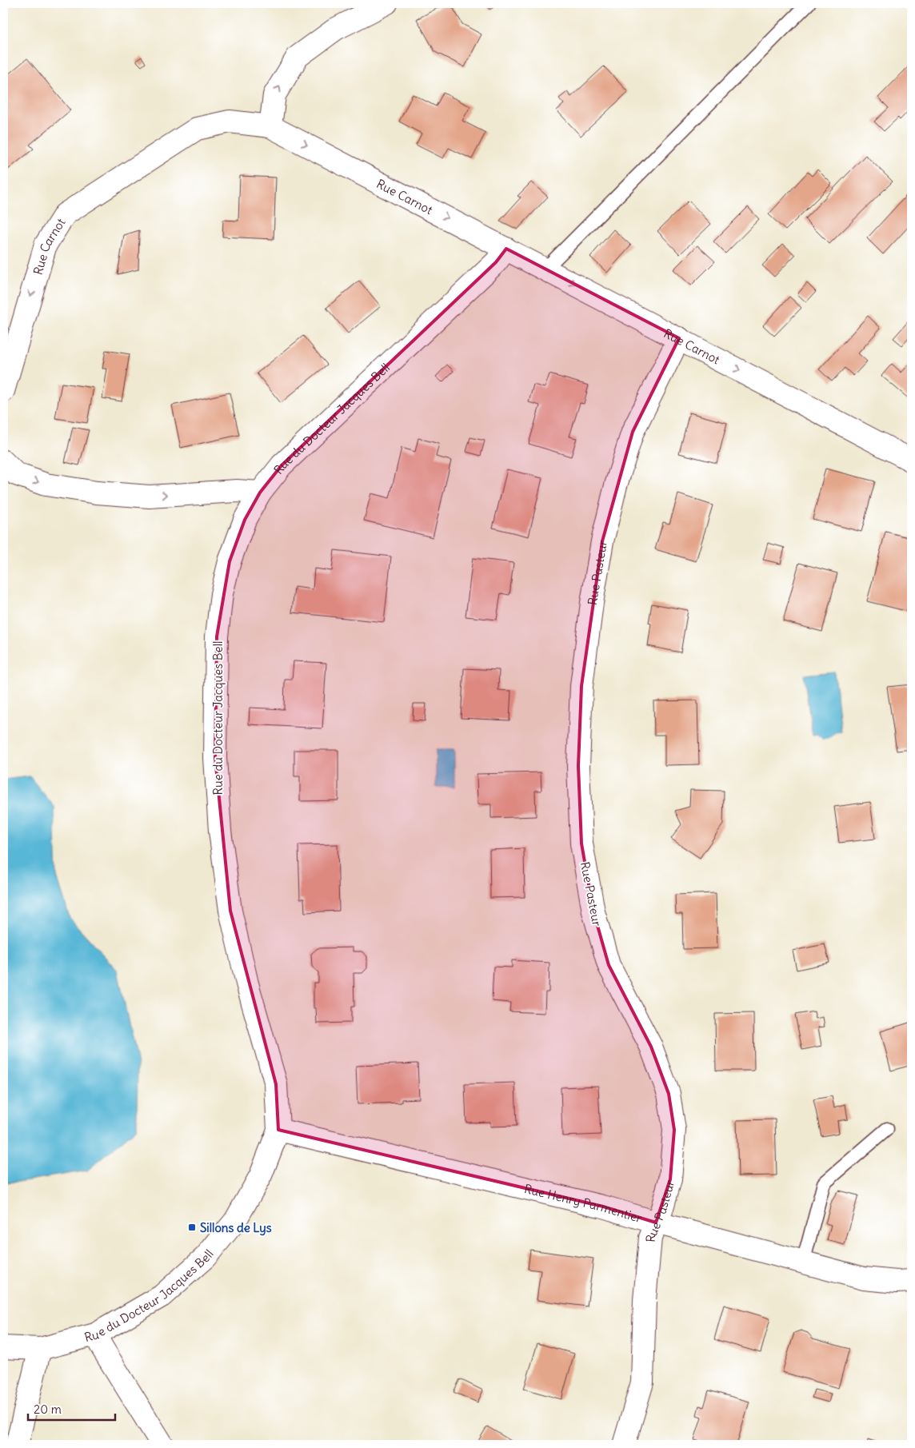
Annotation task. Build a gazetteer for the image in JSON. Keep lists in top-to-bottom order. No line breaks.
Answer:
{"streets":{"street":["Rue Carnot","Rue du Docteur Jacques Bell","Rue Pasteur","Rue Henry Parmentier"]},"crossings":[["Rue Carnot","Rue du Docteur Jacques Bell"],["Rue Carnot","Rue Pasteur"],["Rue du Docteur Jacques Bell","Rue Henry Parmentier"],["Rue Pasteur","Rue Henry Parmentier"]],"places":{"transit":["Sillons de Lys"]},"scale_bar":"20 m"}
